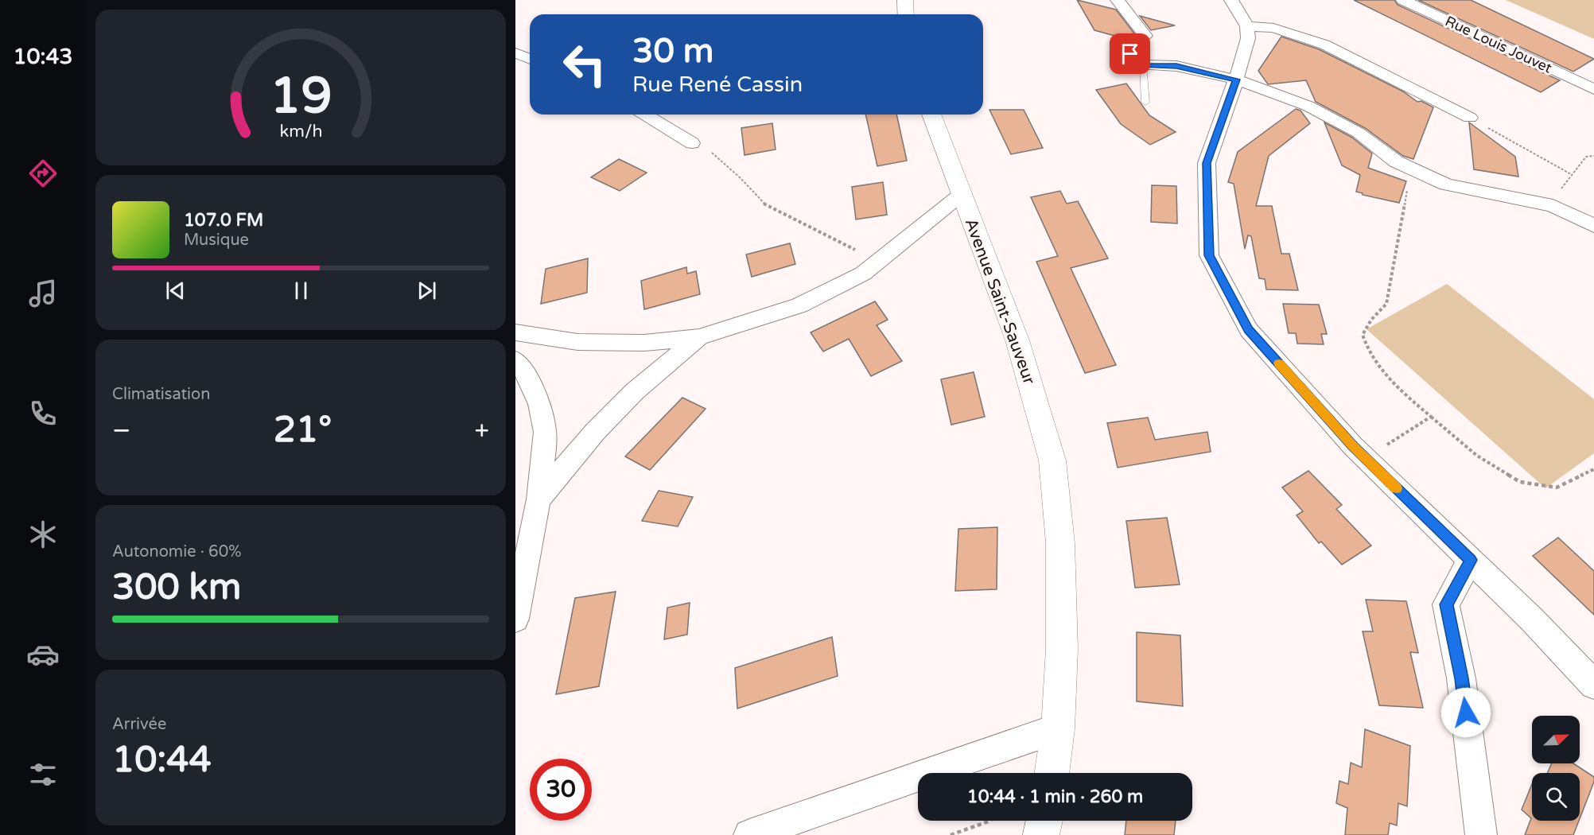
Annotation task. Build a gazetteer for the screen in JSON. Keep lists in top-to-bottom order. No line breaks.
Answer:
{"streets":{"street":["Rue Louis Jouvet","Avenue Saint-Sauveur"]},"north":"top right","page":{"tabs":"10:43","turn":["30 m","Rue René Cassin"],"song":["107.0 FM","Musique"],"tile":["Climatisation",["Autonomie · 60%","300 km"],["Arrivée","10:44"]],"heat":["−","21°","+"],"limit":"30","trip":"10:44 · 1 min · 260 m","gauge":["19","km/h"]}}
